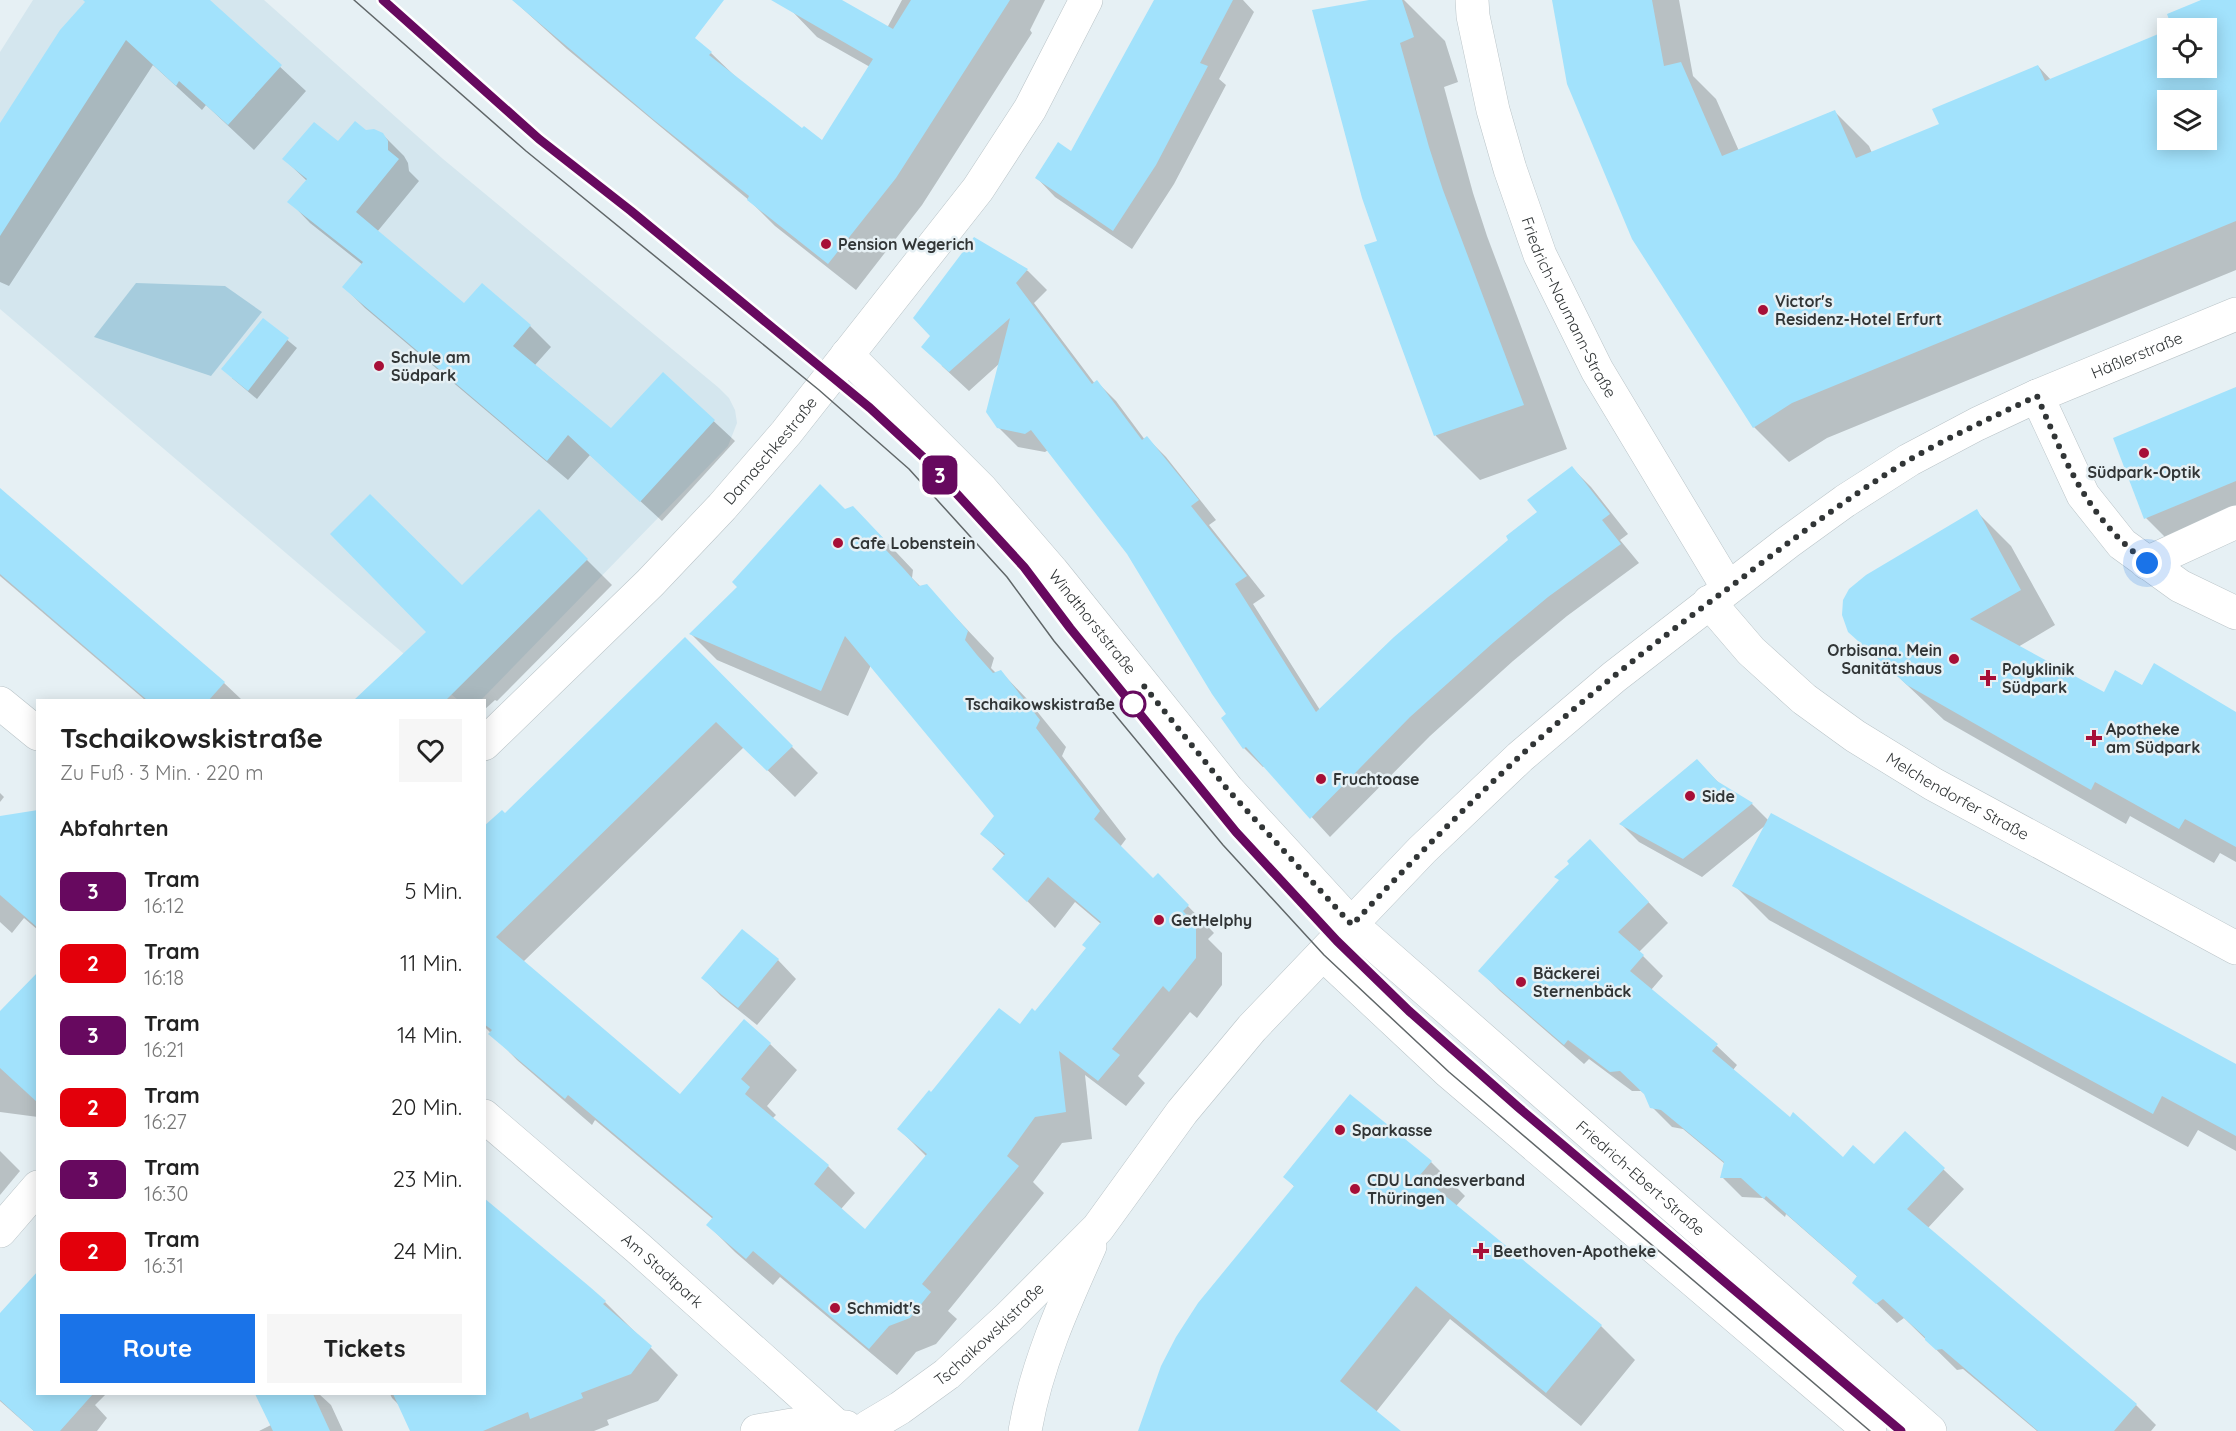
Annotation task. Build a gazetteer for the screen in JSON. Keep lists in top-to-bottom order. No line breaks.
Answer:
{"streets":{"street":["Friedrich-Naumann-Straße","Häßlerstraße","Damaschkestraße","Windthorststraße","Melchendorfer Straße","Friedrich-Ebert-Straße","Am Stadtpark","Tschaikowskistraße"]},"crossings":[["Friedrich-Naumann-Straße","Häßlerstraße"],["Friedrich-Naumann-Straße","Melchendorfer Straße"],["Häßlerstraße","Windthorststraße"],["Häßlerstraße","Melchendorfer Straße"],["Häßlerstraße","Friedrich-Ebert-Straße"],["Häßlerstraße","Tschaikowskistraße"],["Damaschkestraße","Windthorststraße"],["Windthorststraße","Friedrich-Ebert-Straße"],["Am Stadtpark","Tschaikowskistraße"]],"places":{"other":["Pension Wegerich","Victor's Residenz-Hotel Erfurt","Schule am Südpark","Südpark-Optik","Cafe Lobenstein","Orbisana. Mein Sanitätshaus","Tschaikowskistraße","Fruchtoase","Side","GetHelphy","Bäckerei Sternenbäck","Sparkasse","CDU Landesverband Thüringen","Schmidt's"],"health":["Polyklinik Südpark","Apotheke am Südpark","Beethoven-Apotheke"]},"lines":["tram line 3"],"page":{"on_map":"3","heading":[["Tschaikowskistraße","Zu Fuß · 3 Min. · 220 m"],"Abfahrten"],"list":[{"mark":"3","name":"Tram","note":"16:12","value":"5 Min."},{"mark":"2","name":"Tram","note":"16:18","value":"11 Min."},{"mark":"3","name":"Tram","note":"16:21","value":"14 Min."},{"mark":"2","name":"Tram","note":"16:27","value":"20 Min."},{"mark":"3","name":"Tram","note":"16:30","value":"23 Min."},{"mark":"2","name":"Tram","note":"16:31","value":"24 Min."}],"buttons":["Route","Tickets"]}}
